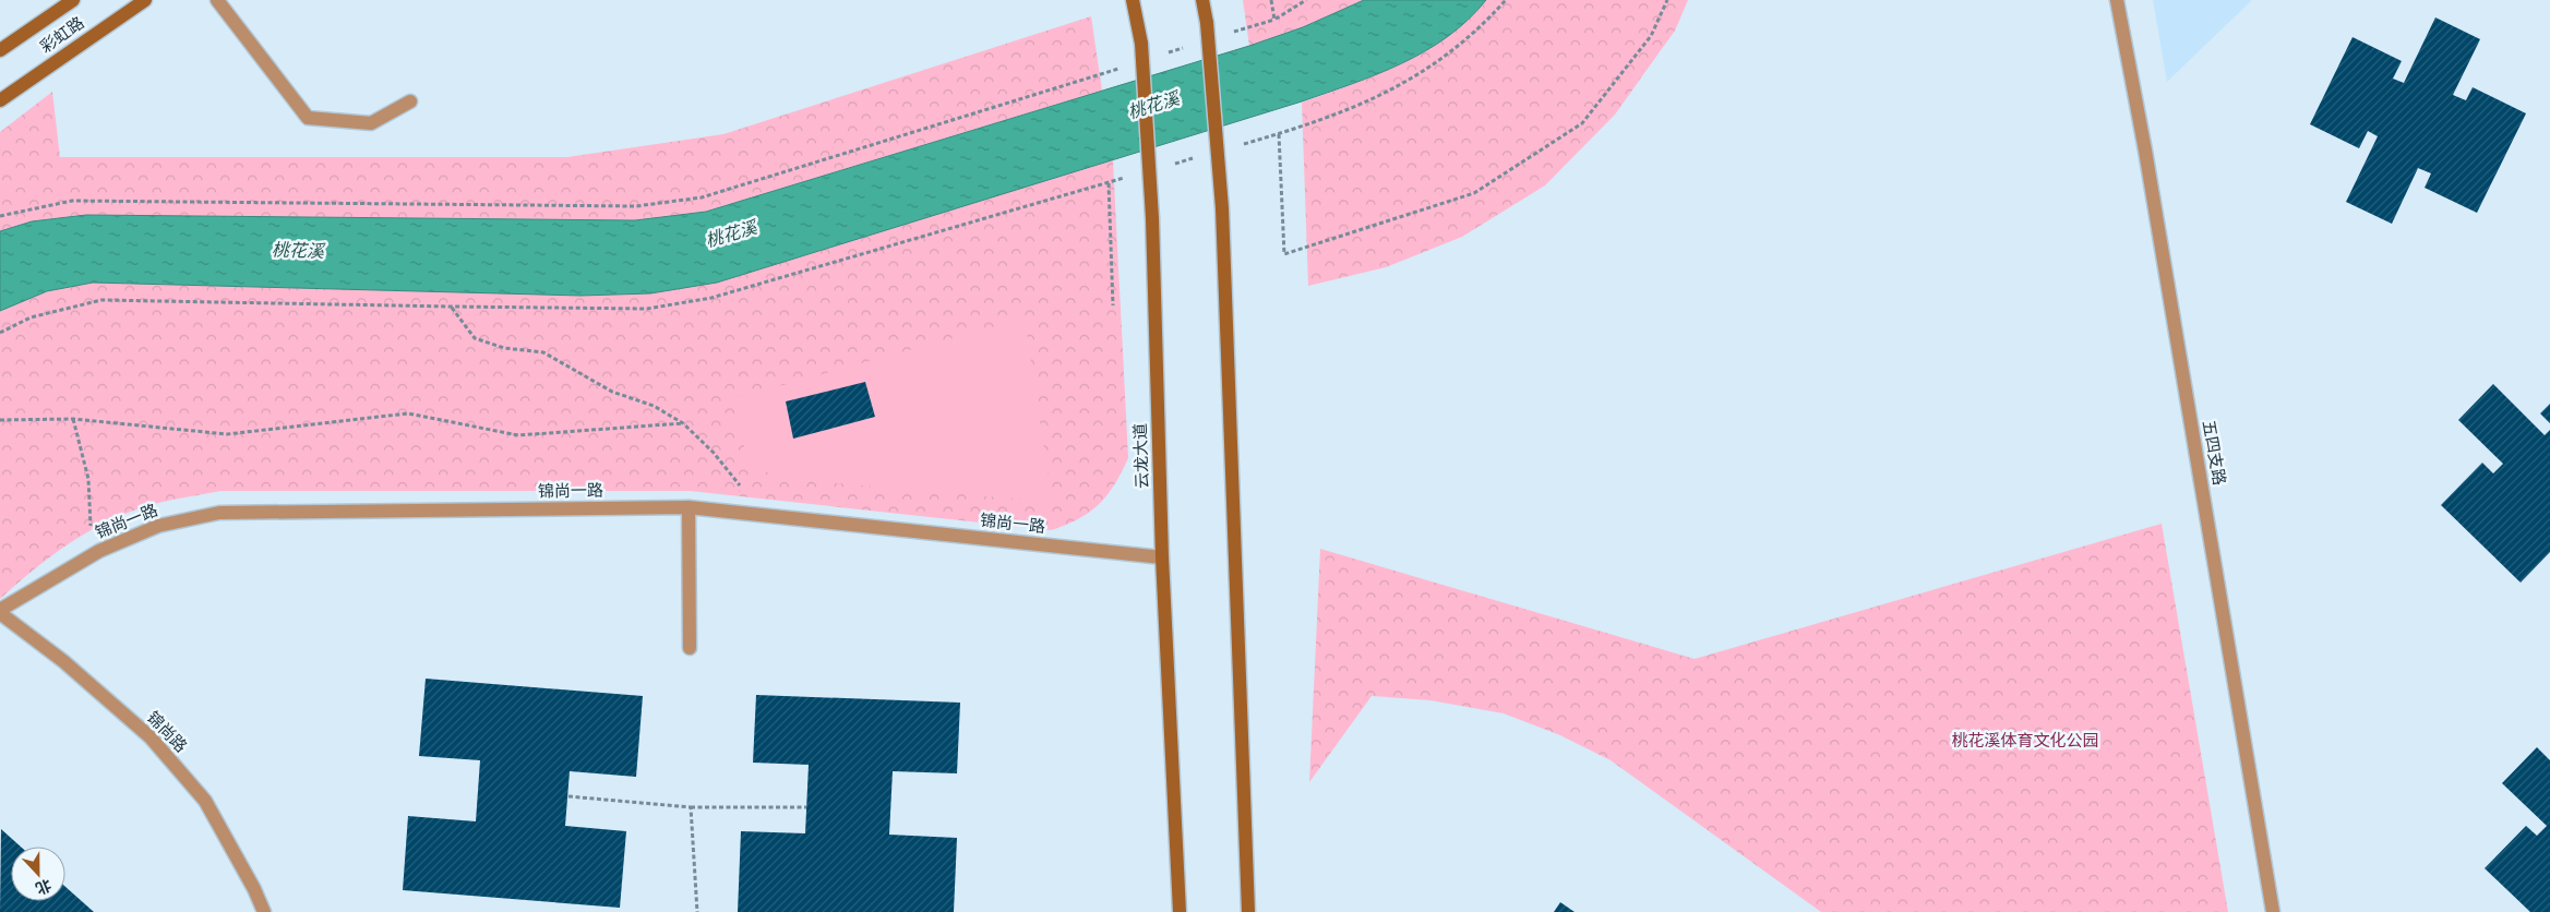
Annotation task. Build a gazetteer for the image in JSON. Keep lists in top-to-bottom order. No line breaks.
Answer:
{"streets":{"main road":["彩虹路","云龙大道"],"street":["五四支路","锦尚一路","锦尚路"]},"crossings":[["云龙大道","锦尚一路"],["锦尚一路","锦尚路"]],"water":["桃花溪"],"parks":["桃花溪体育文化公园"],"north":"bottom"}
